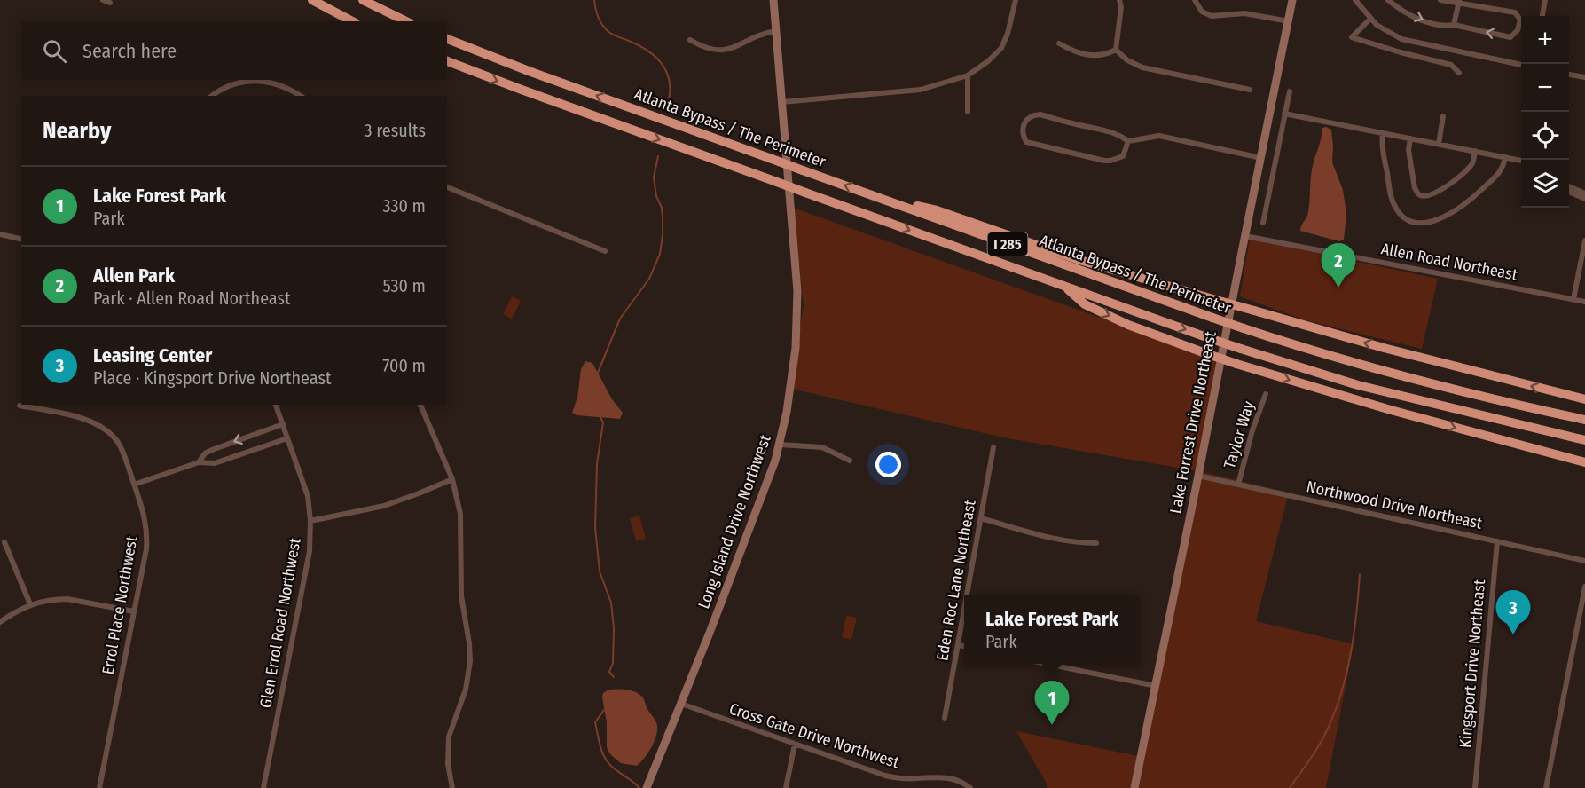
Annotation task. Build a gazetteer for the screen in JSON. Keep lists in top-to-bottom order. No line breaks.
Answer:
{"streets":{"highway":["Atlanta Bypass / The Perimeter","I 285"],"street":["Allen Road Northeast","Lake Forrest Drive Northeast","Taylor Way","Northwood Drive Northeast","Long Island Drive Northwest","Eden Roc Lane Northeast","Errol Place Northwest","Glen Errol Road Northwest","Kingsport Drive Northeast","Cross Gate Drive Northwest"]},"crossings":[["Allen Road Northeast","Lake Forrest Drive Northeast"],["Lake Forrest Drive Northeast","Northwood Drive Northeast"],["Taylor Way","Northwood Drive Northeast"],["Northwood Drive Northeast","Kingsport Drive Northeast"],["Long Island Drive Northwest","Cross Gate Drive Northwest"]],"page":{"map_buttons":["+","−"],"search":"Search here","heading":["Nearby","3 results"],"list":[{"mark":"1","name":"Lake Forest Park","note":"Park","value":"330 m"},{"mark":"2","name":"Allen Park","note":"Park · Allen Road Northeast","value":"530 m"},{"mark":"3","name":"Leasing Center","note":"Place · Kingsport Drive Northeast","value":"700 m"}],"pins":["2","3","1"],"popup":["Lake Forest Park","Park"]}}
